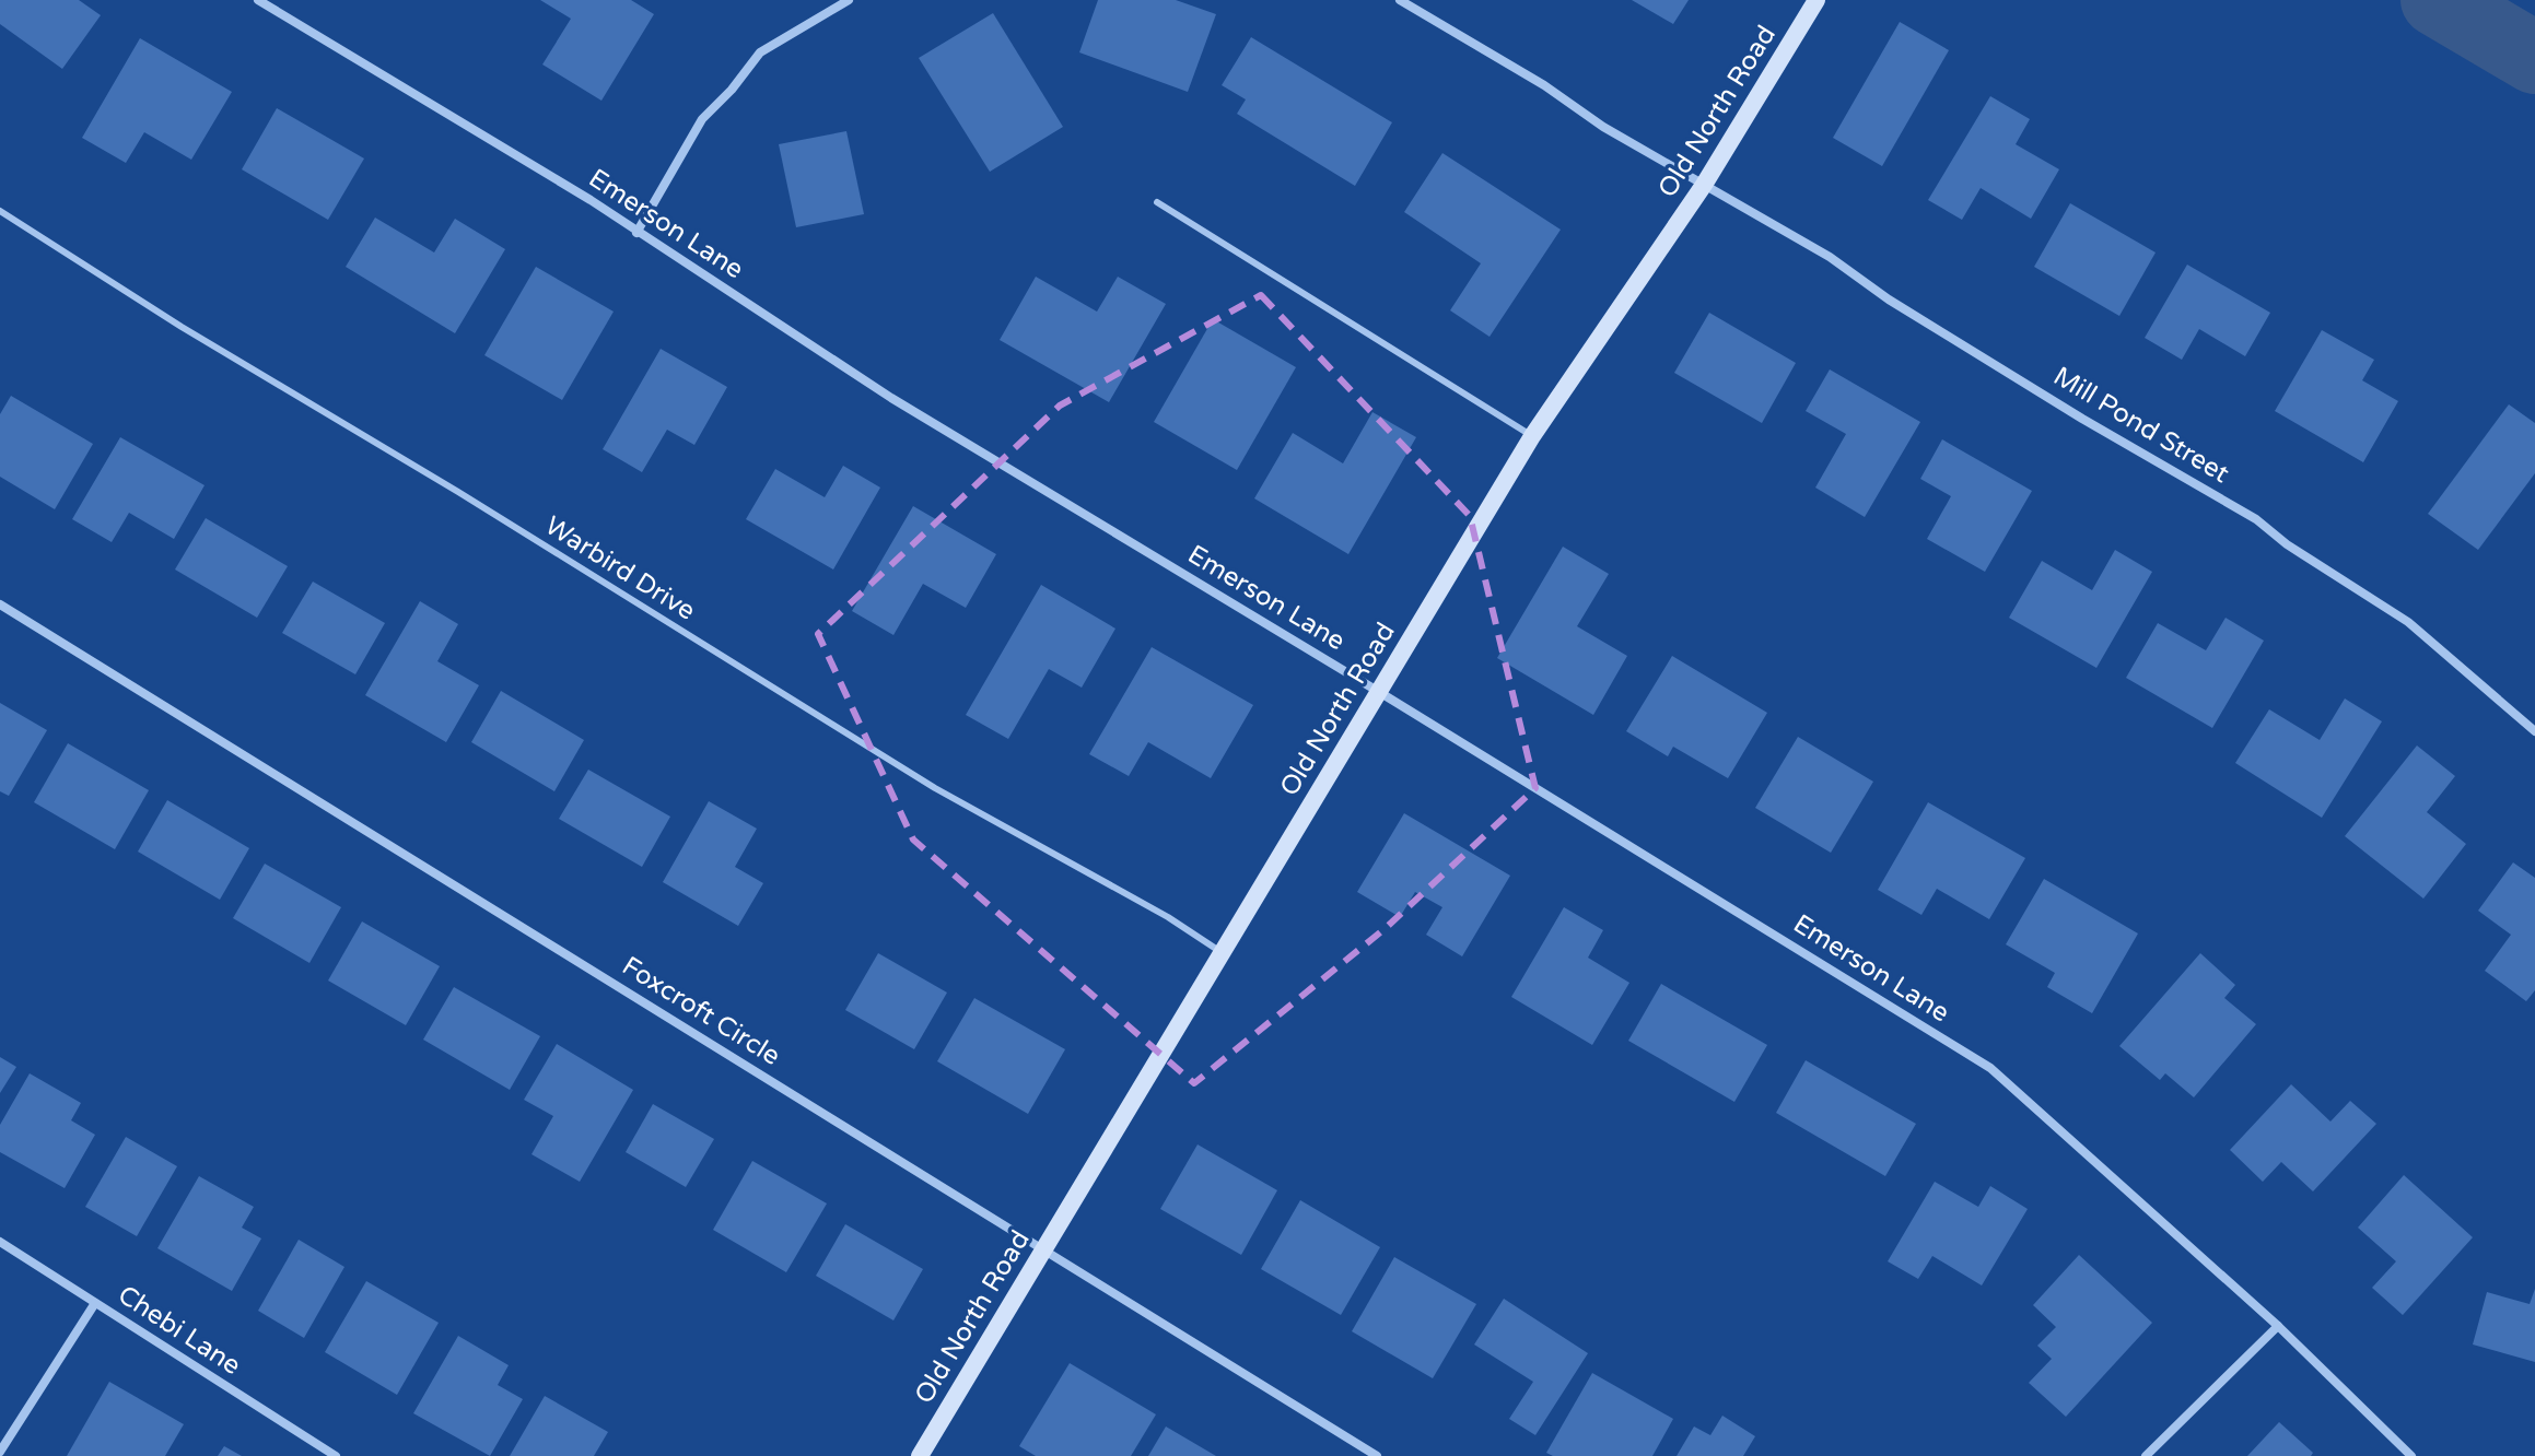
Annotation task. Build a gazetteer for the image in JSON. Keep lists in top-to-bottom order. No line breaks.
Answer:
{"streets":{"street":["Old North Road","Emerson Lane","Mill Pond Street","Foxcroft Circle","Chebi Lane"],"lane":["Warbird Drive"]},"crossings":[["Old North Road","Emerson Lane"],["Old North Road","Mill Pond Street"],["Old North Road","Warbird Drive"],["Old North Road","Foxcroft Circle"]]}
